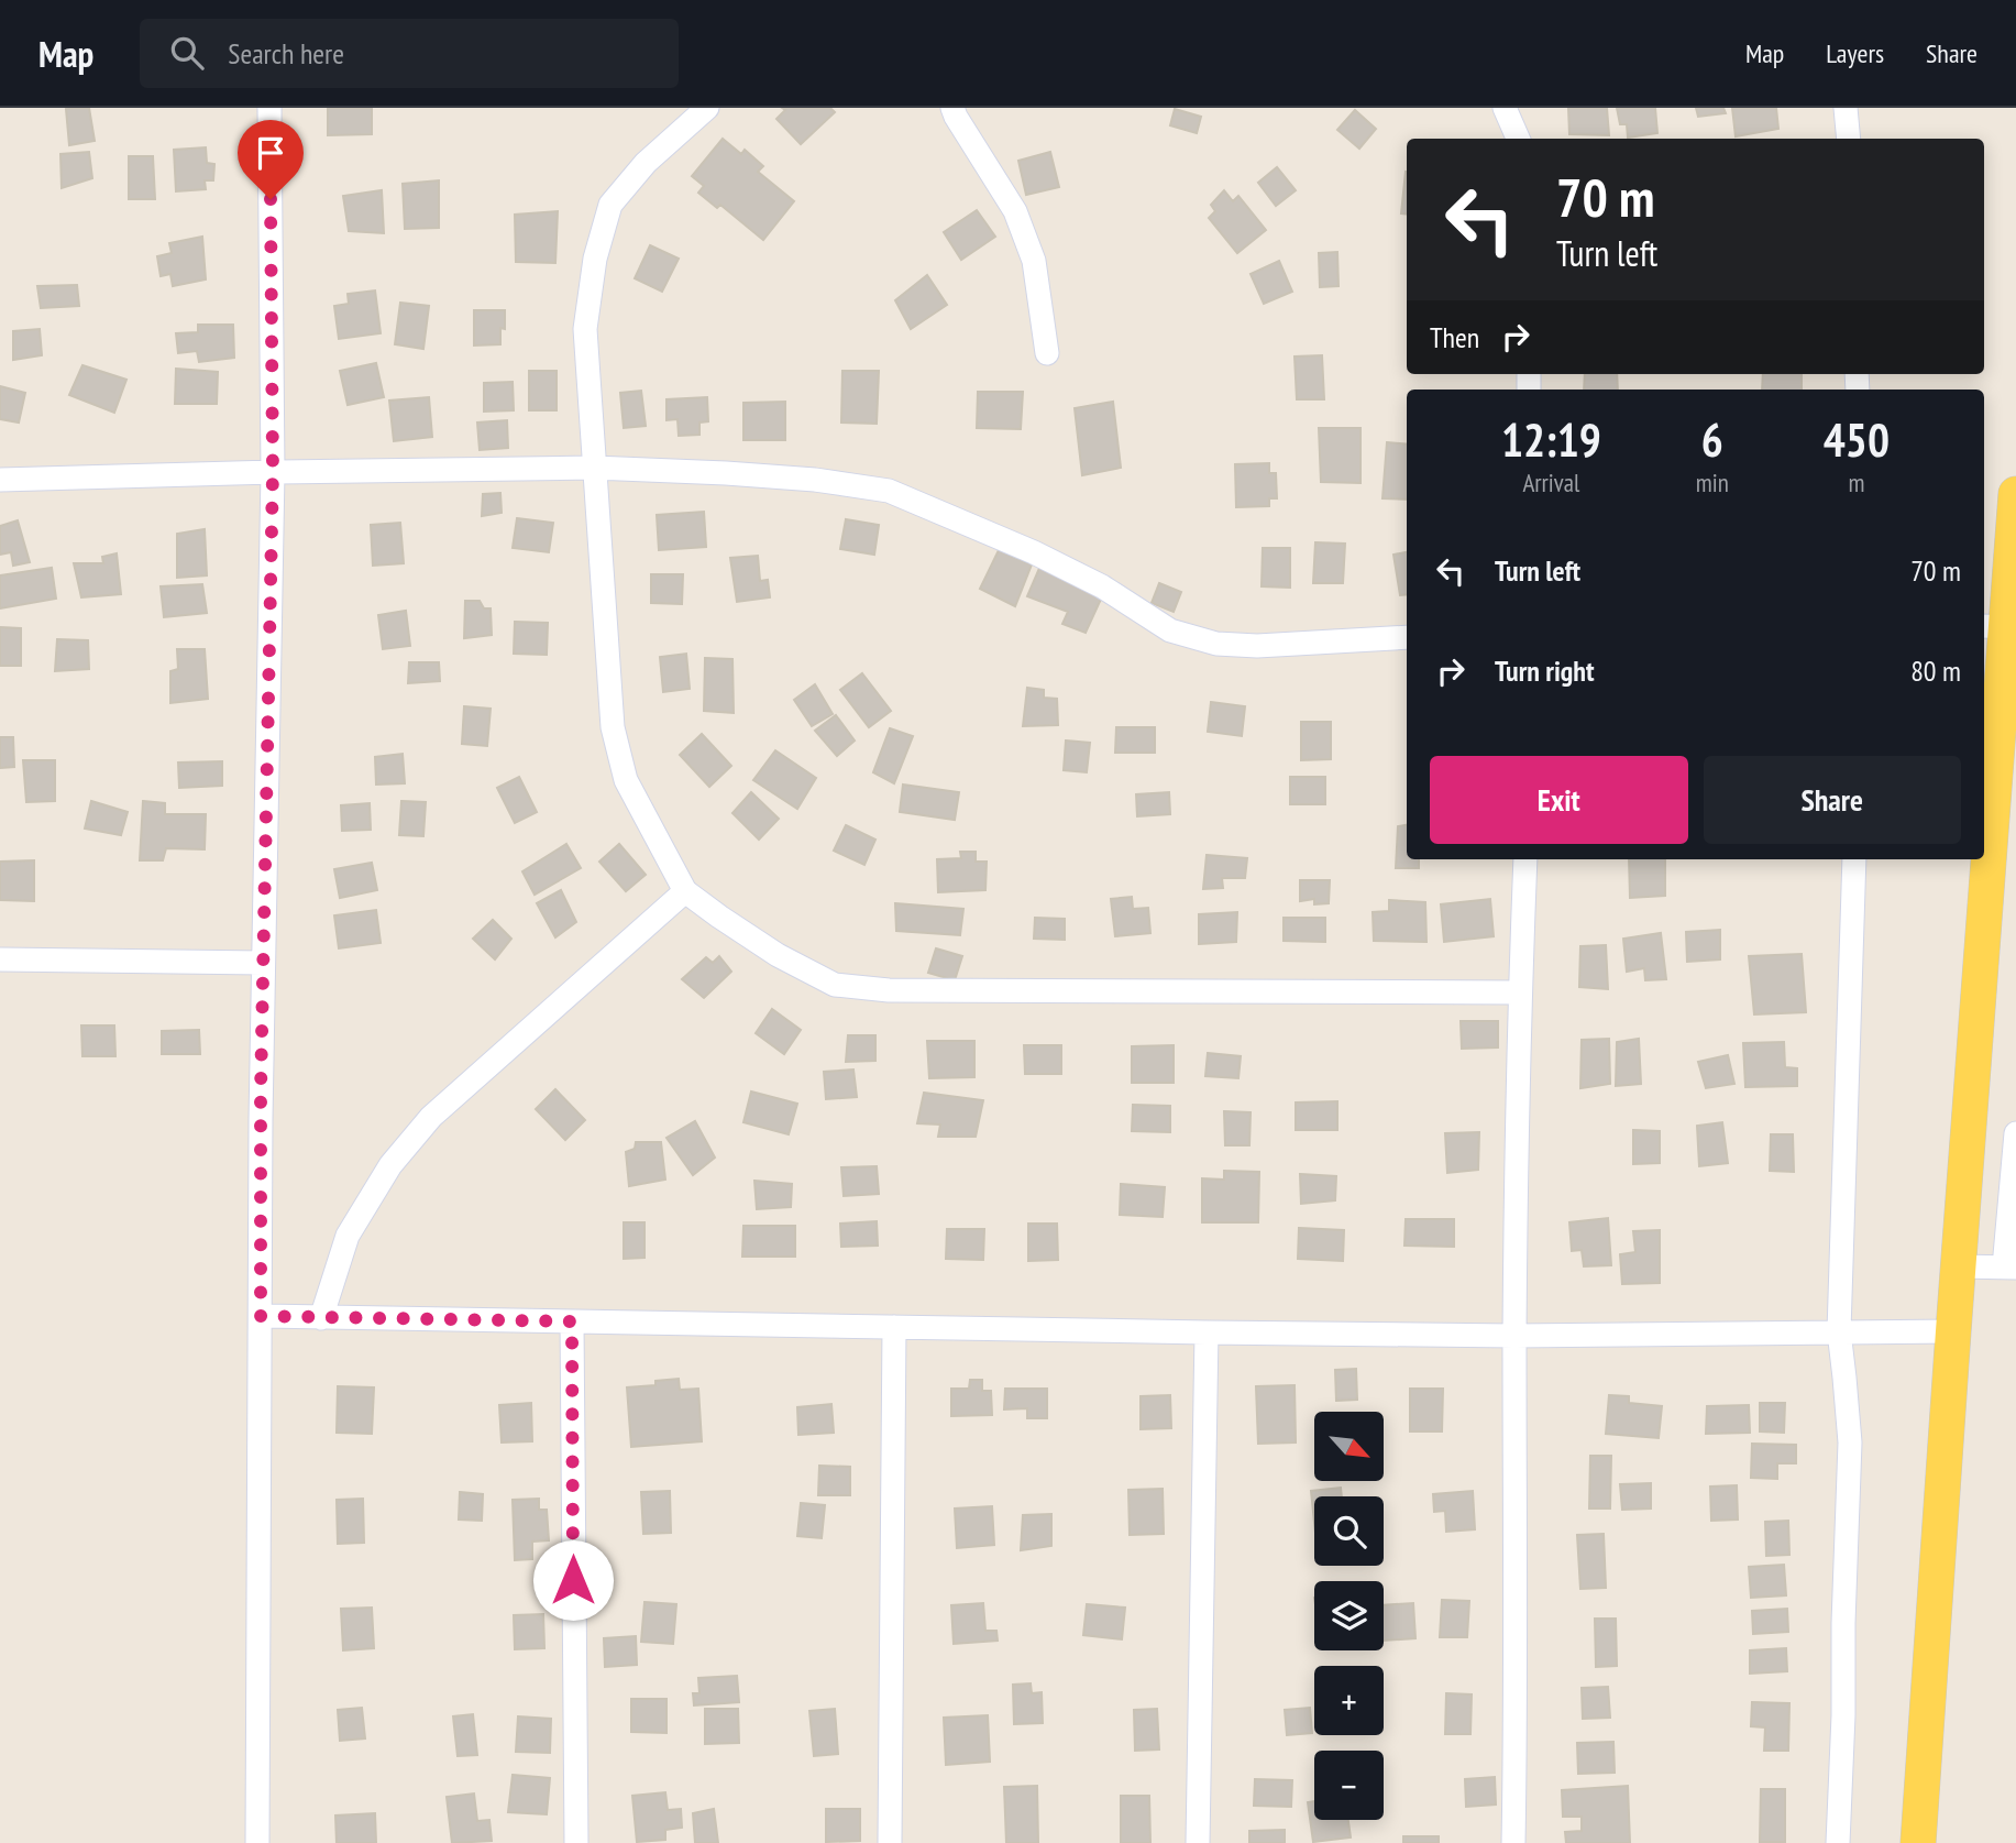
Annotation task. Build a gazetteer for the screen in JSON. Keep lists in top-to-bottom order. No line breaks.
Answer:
{"north":"bottom right","page":{"header":"Map","search":"Search here","nav":["Map","Layers","Share"],"turn":["70 m","Turn left"],"then":"Then","eta":["12:19","Arrival","6","min","450","m"],"list":[{"name":"Turn left","value":"70 m"},{"name":"Turn right","value":"80 m"}],"buttons":["Exit","Share"],"map_buttons":["+","−"]}}
